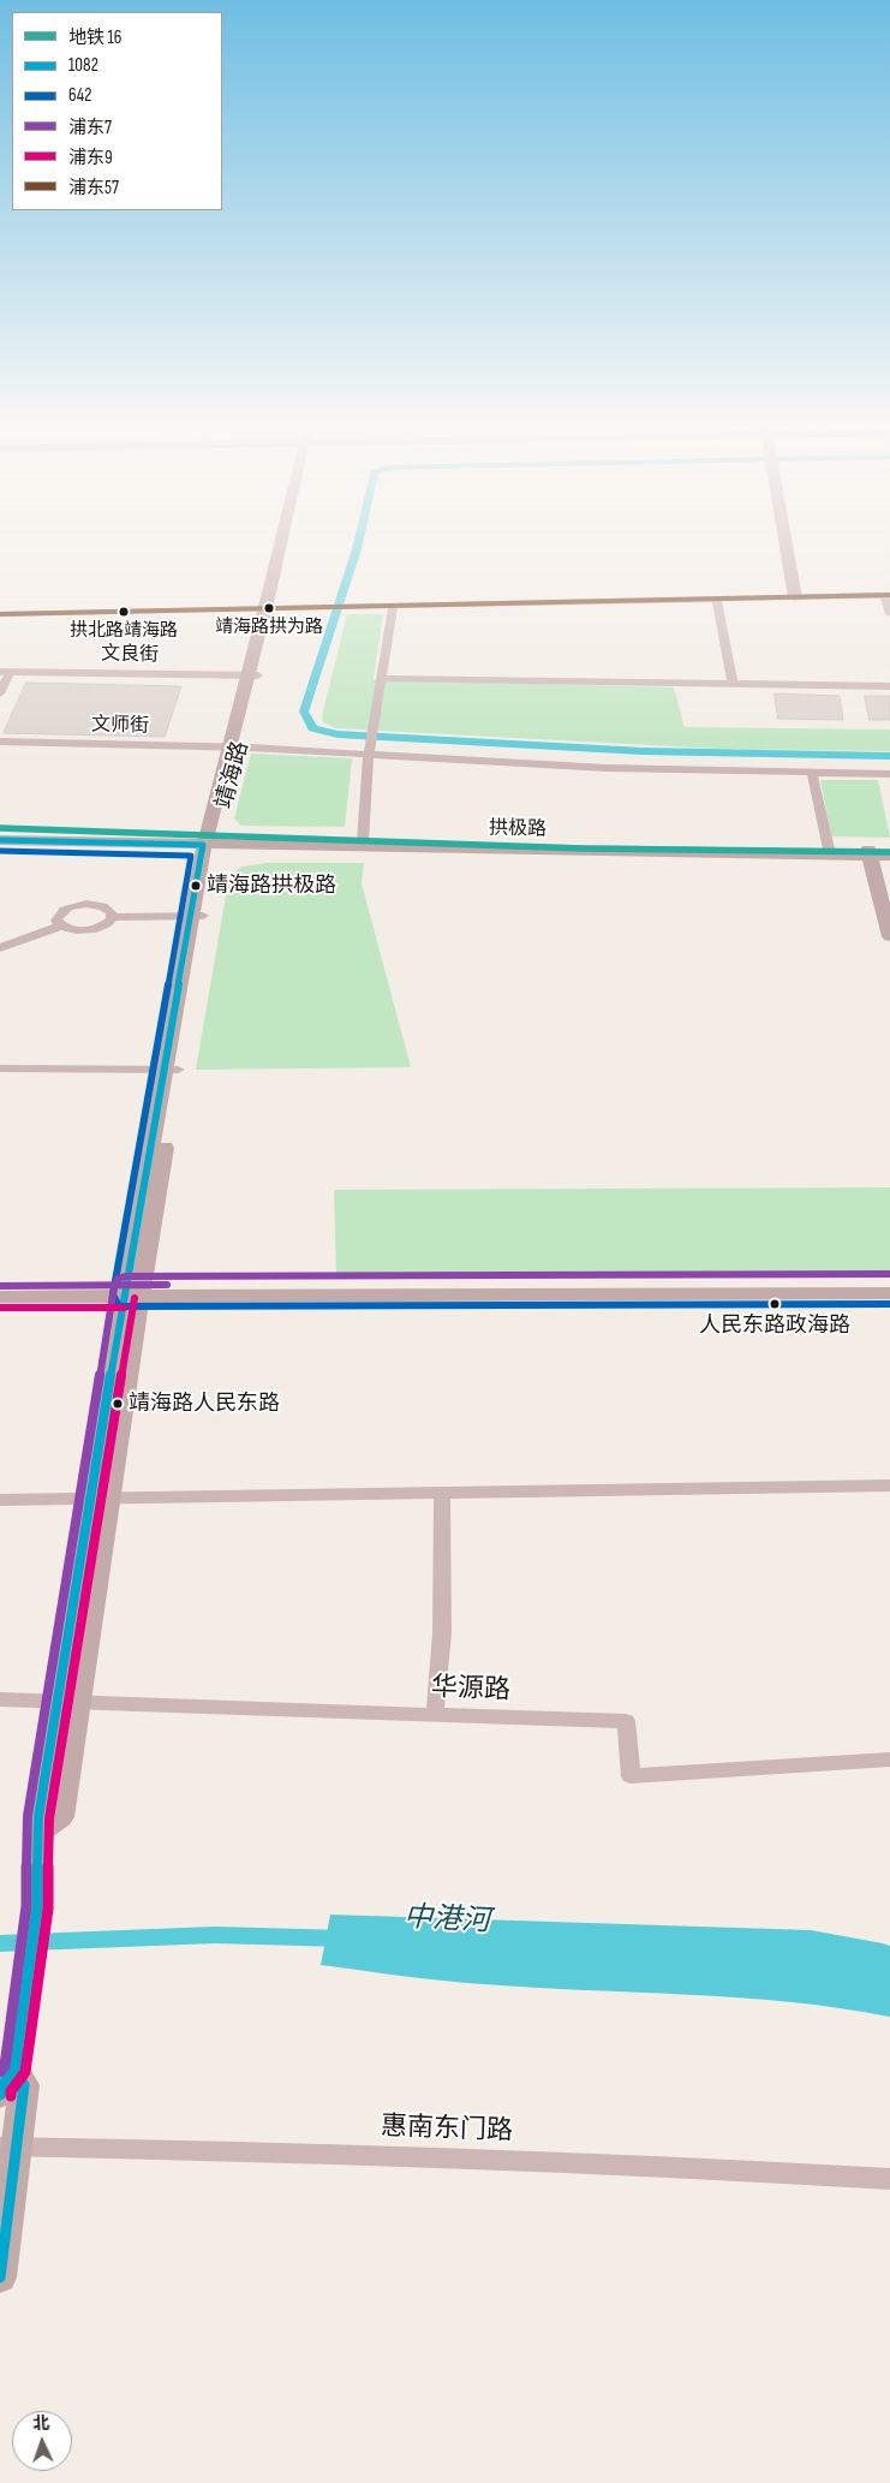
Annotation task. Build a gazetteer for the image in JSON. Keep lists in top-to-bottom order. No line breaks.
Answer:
{"streets":{"main road":["靖海路","拱极路"],"street":["文良街","文师街","华源路","惠南东门路"]},"crossings":[["文良街","靖海路"],["文师街","靖海路"],["靖海路","拱极路"],["靖海路","华源路"],["靖海路","惠南东门路"]],"water":["中港河"],"places":["靖海路拱为路","拱北路靖海路","靖海路拱极路","人民东路政海路","靖海路人民东路"],"lines":["transit line 浦东57","metro line 16","transit line 1082","transit line 642","transit line 浦东7","transit line 浦东9"],"legend":["地铁 16","1082","642","浦东7","浦东9","浦东57"],"north":"top"}
